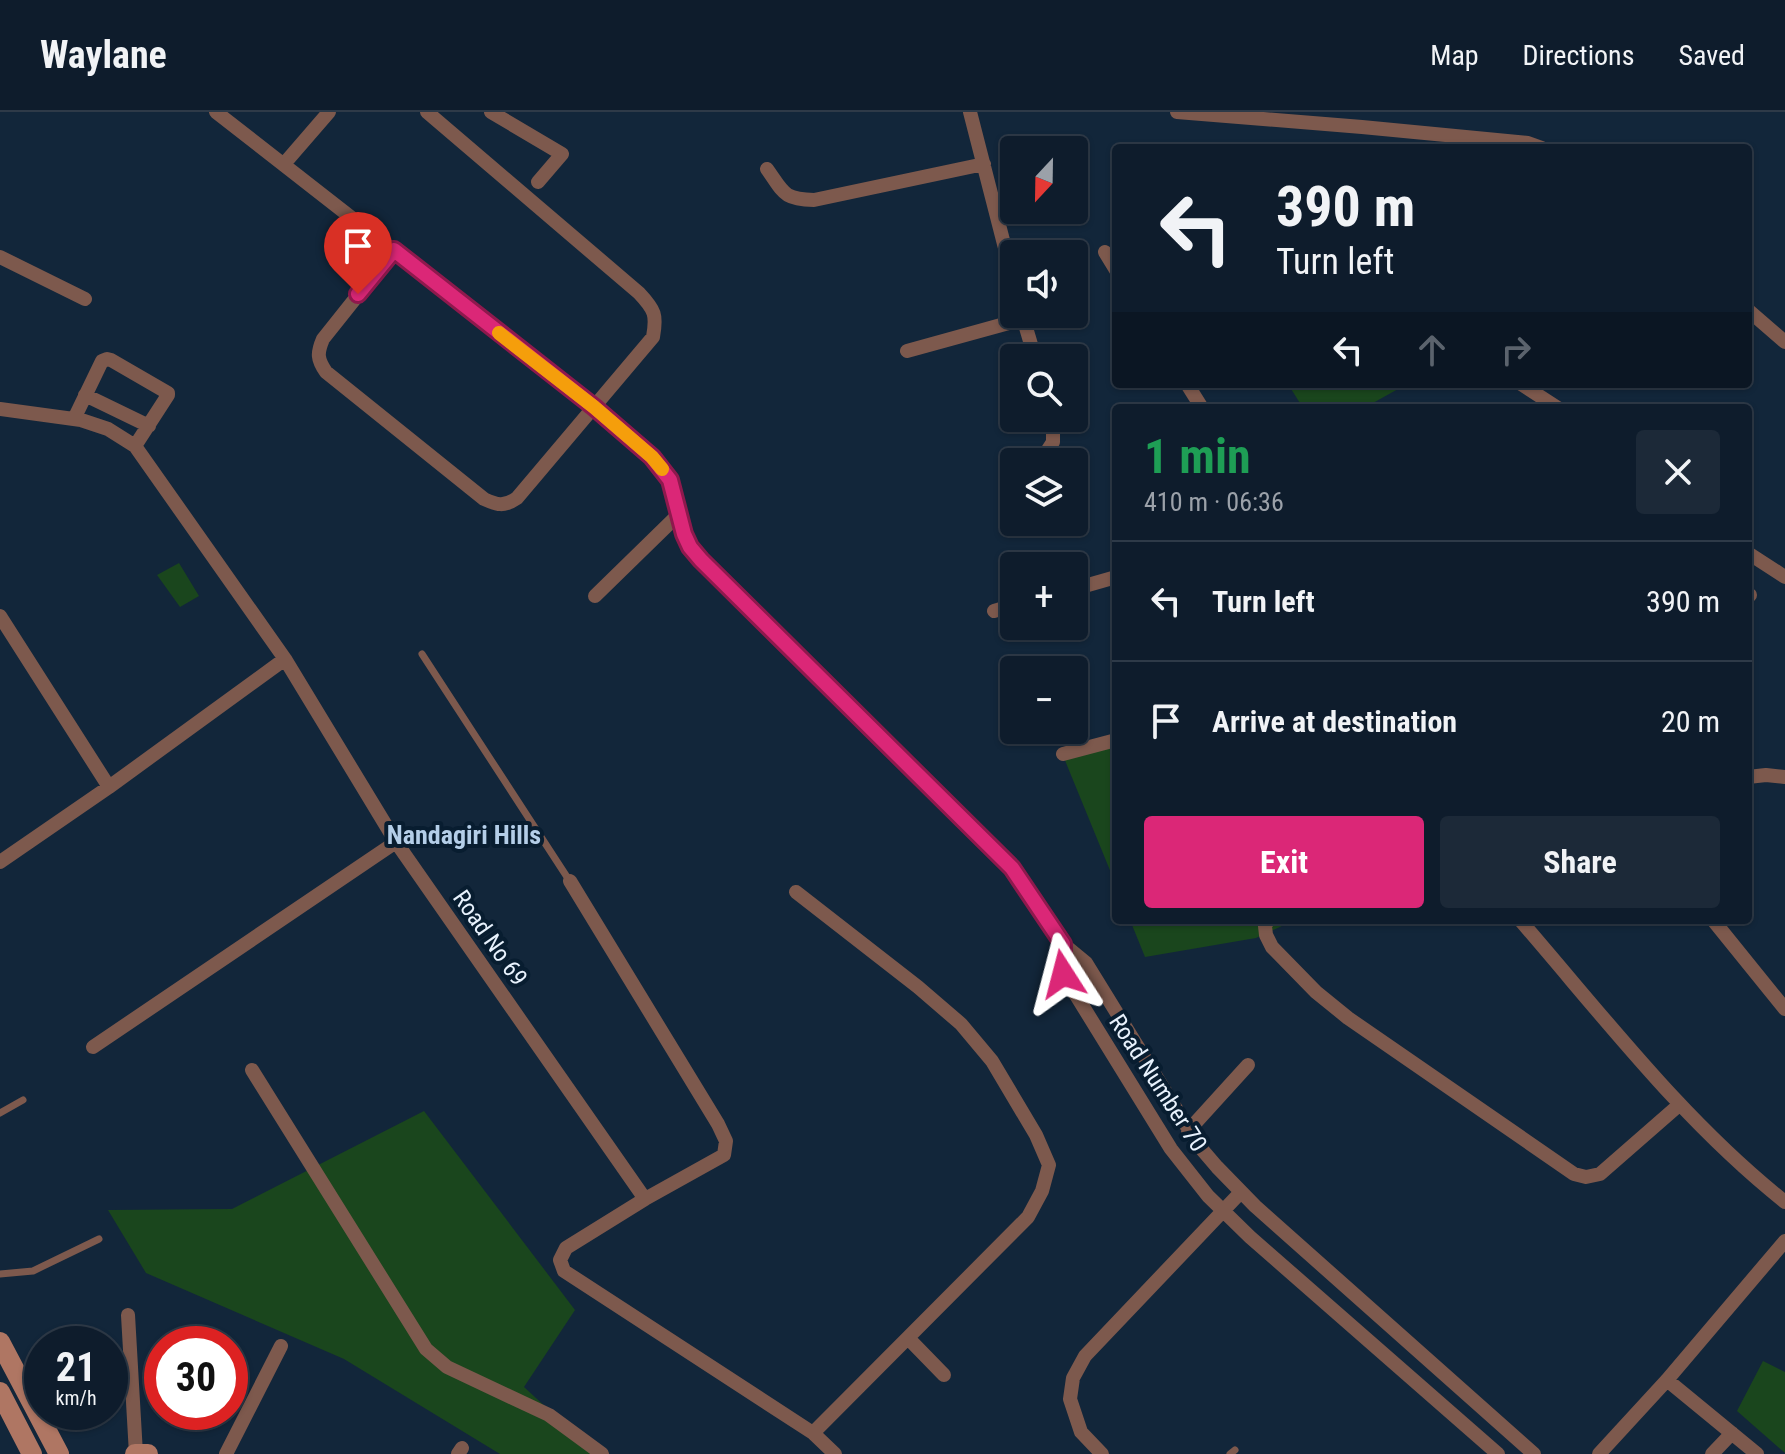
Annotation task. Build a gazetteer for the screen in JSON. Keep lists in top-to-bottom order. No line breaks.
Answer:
{"streets":{"street":["Road No 69","Road Number 70"]},"districts":["Nandagiri Hills"],"north":"bottom","page":{"header":"Waylane","nav":["Map","Directions","Saved"],"map_buttons":["+","−"],"turn":["390 m","Turn left"],"heading":["1 min","410 m · 06:36"],"list":[{"name":"Turn left","value":"390 m"},{"name":"Arrive at destination","value":"20 m"}],"buttons":["Exit","Share"],"speed":"21 km/h","limit":"30"}}
